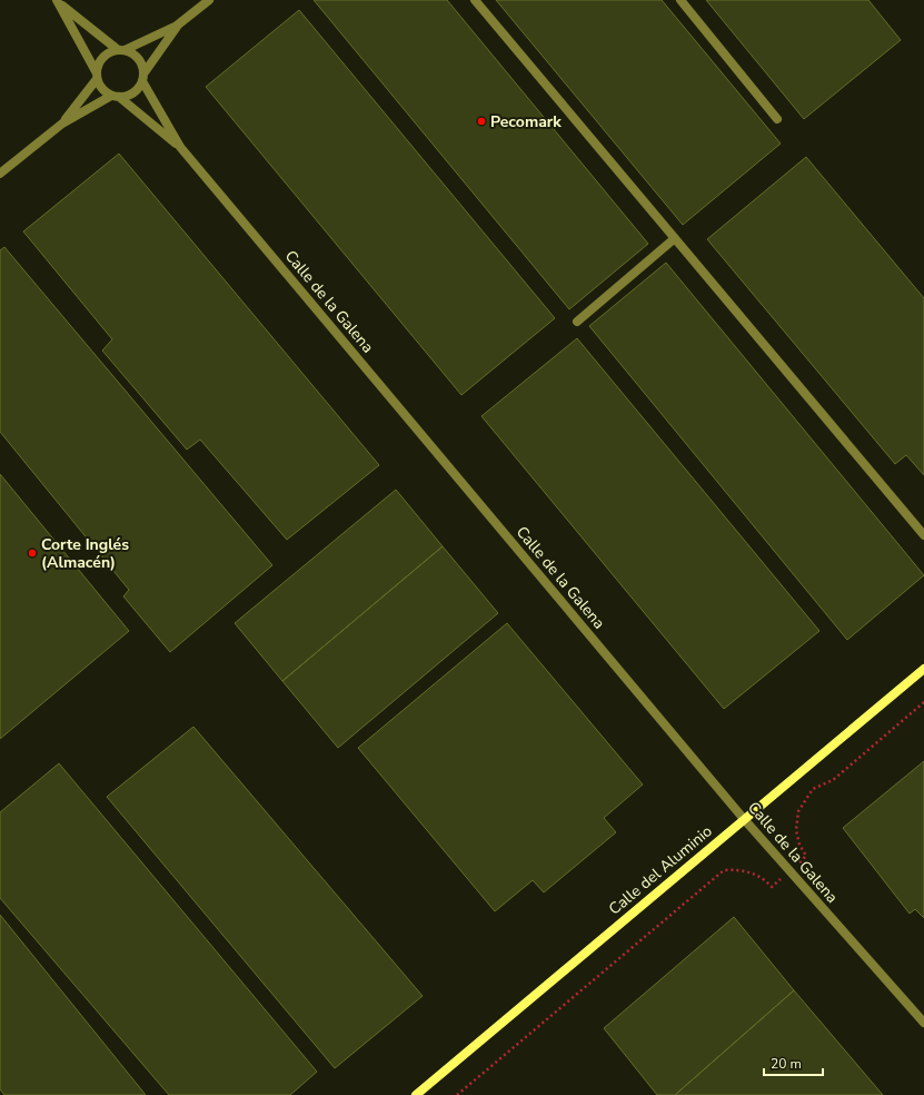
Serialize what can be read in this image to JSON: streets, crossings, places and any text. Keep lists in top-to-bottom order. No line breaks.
{"streets":{"street":["Calle de la Galena","Calle del Aluminio"]},"crossings":[["Calle de la Galena","Calle del Aluminio"]],"places":["Pecomark","Corte Inglés (Almacén)"],"scale_bar":"20 m"}
